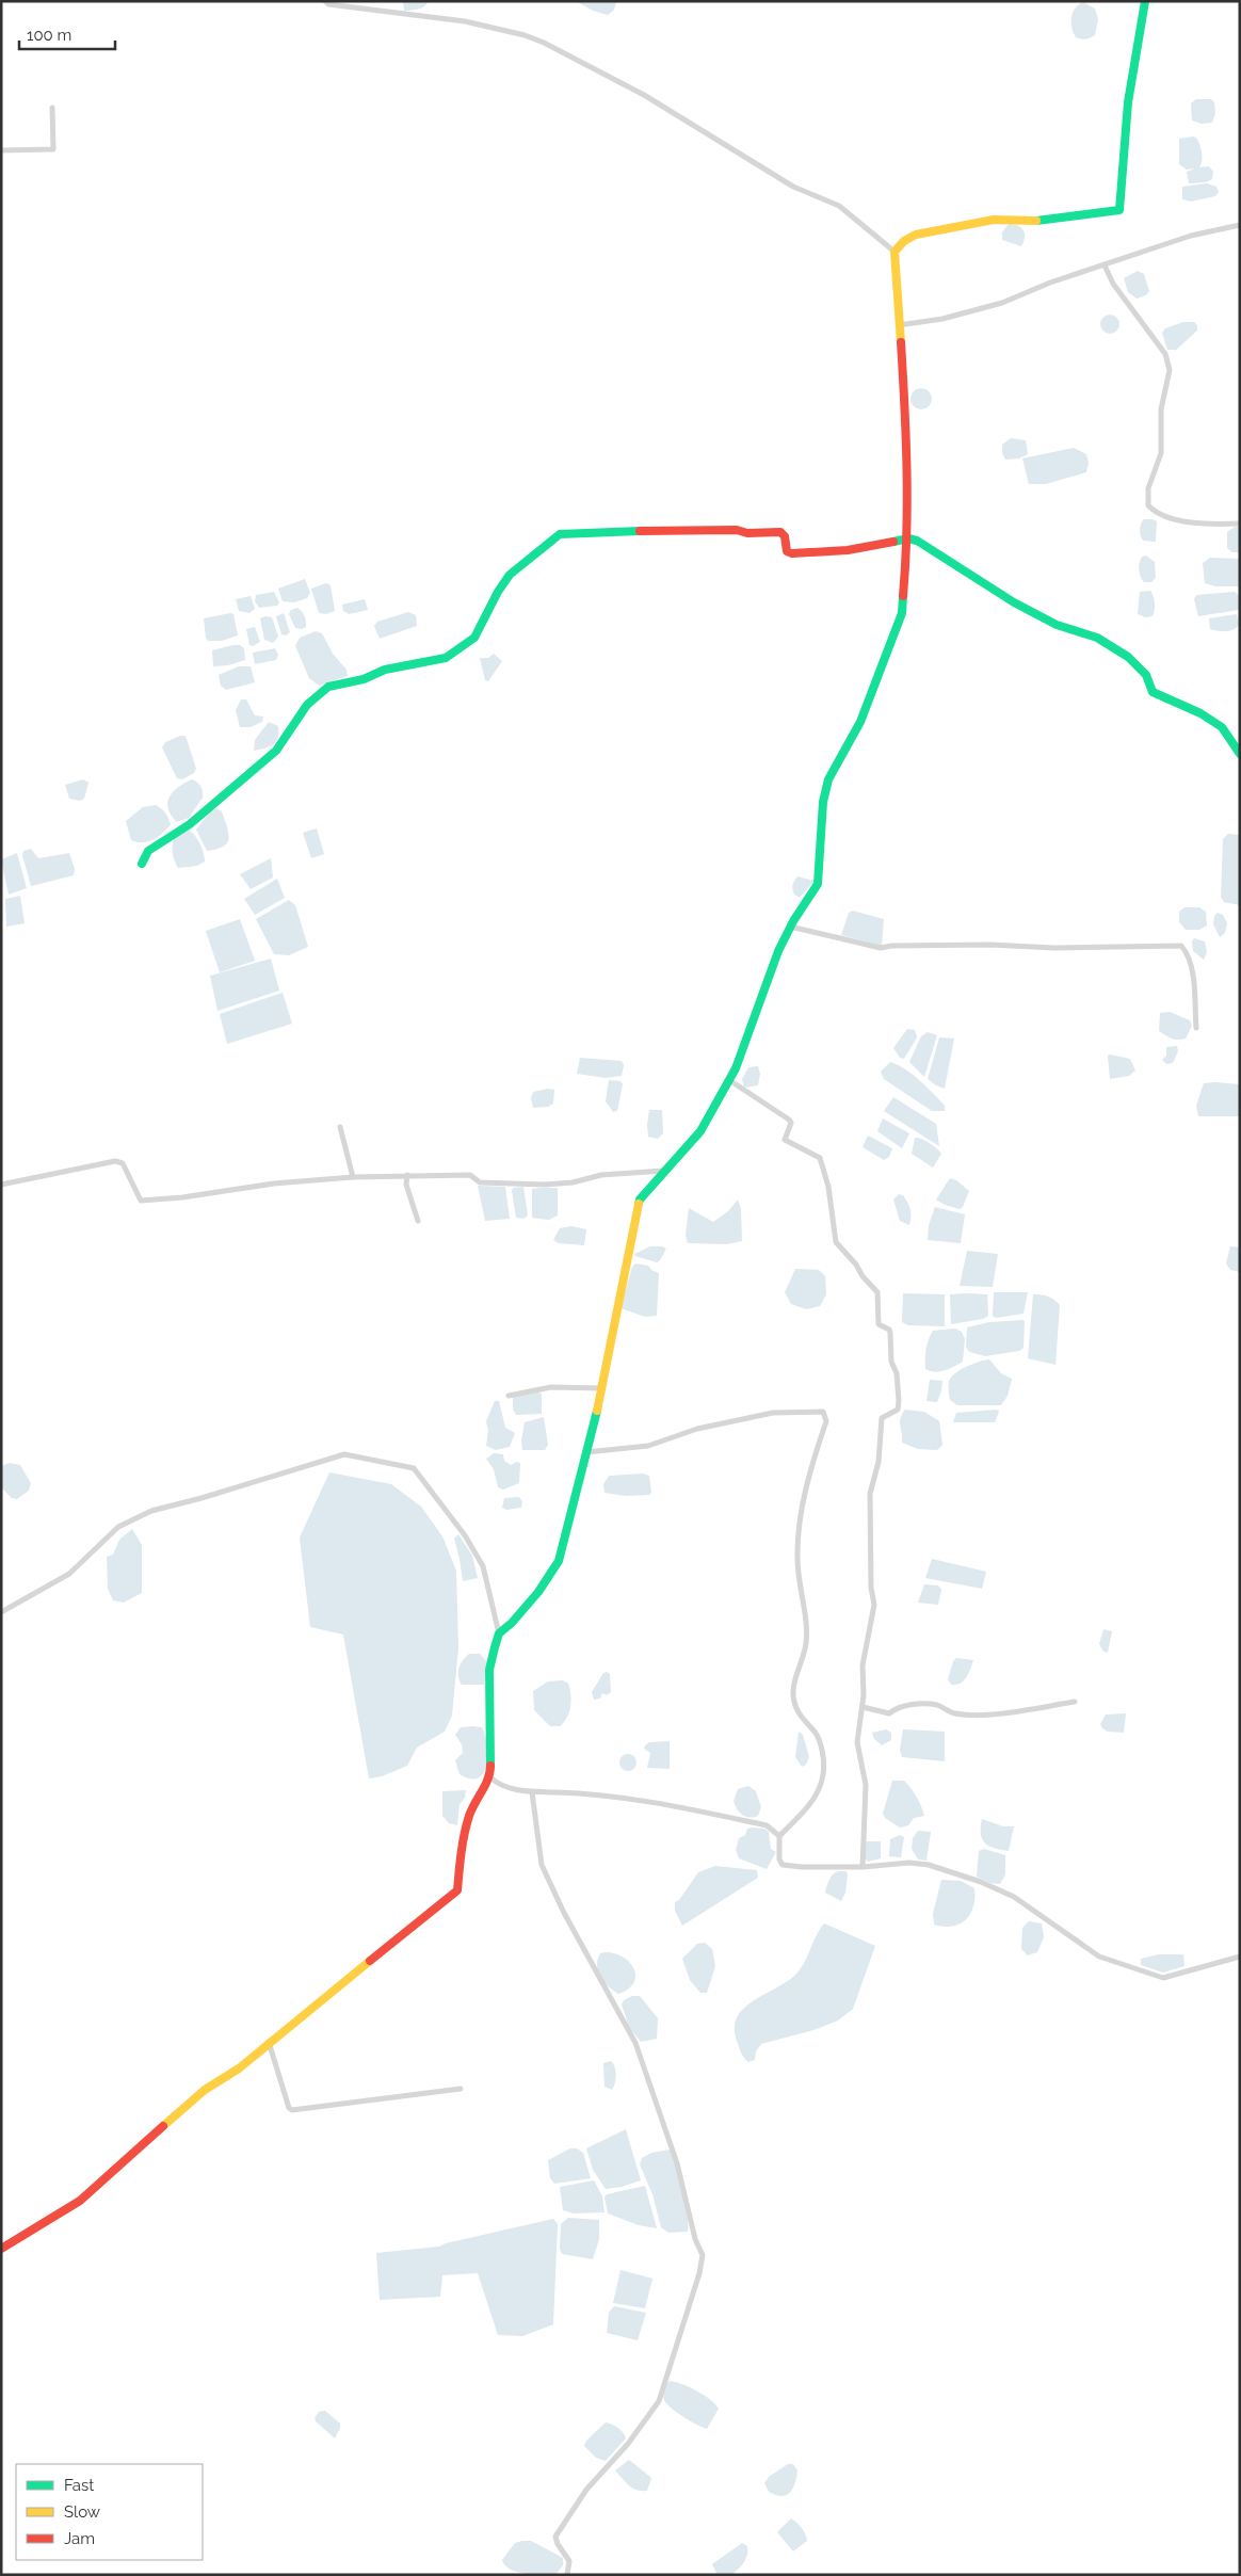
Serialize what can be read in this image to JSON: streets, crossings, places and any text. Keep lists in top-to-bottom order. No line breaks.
{"legend":["Fast","Slow","Jam"],"scale_bar":"100 m"}
